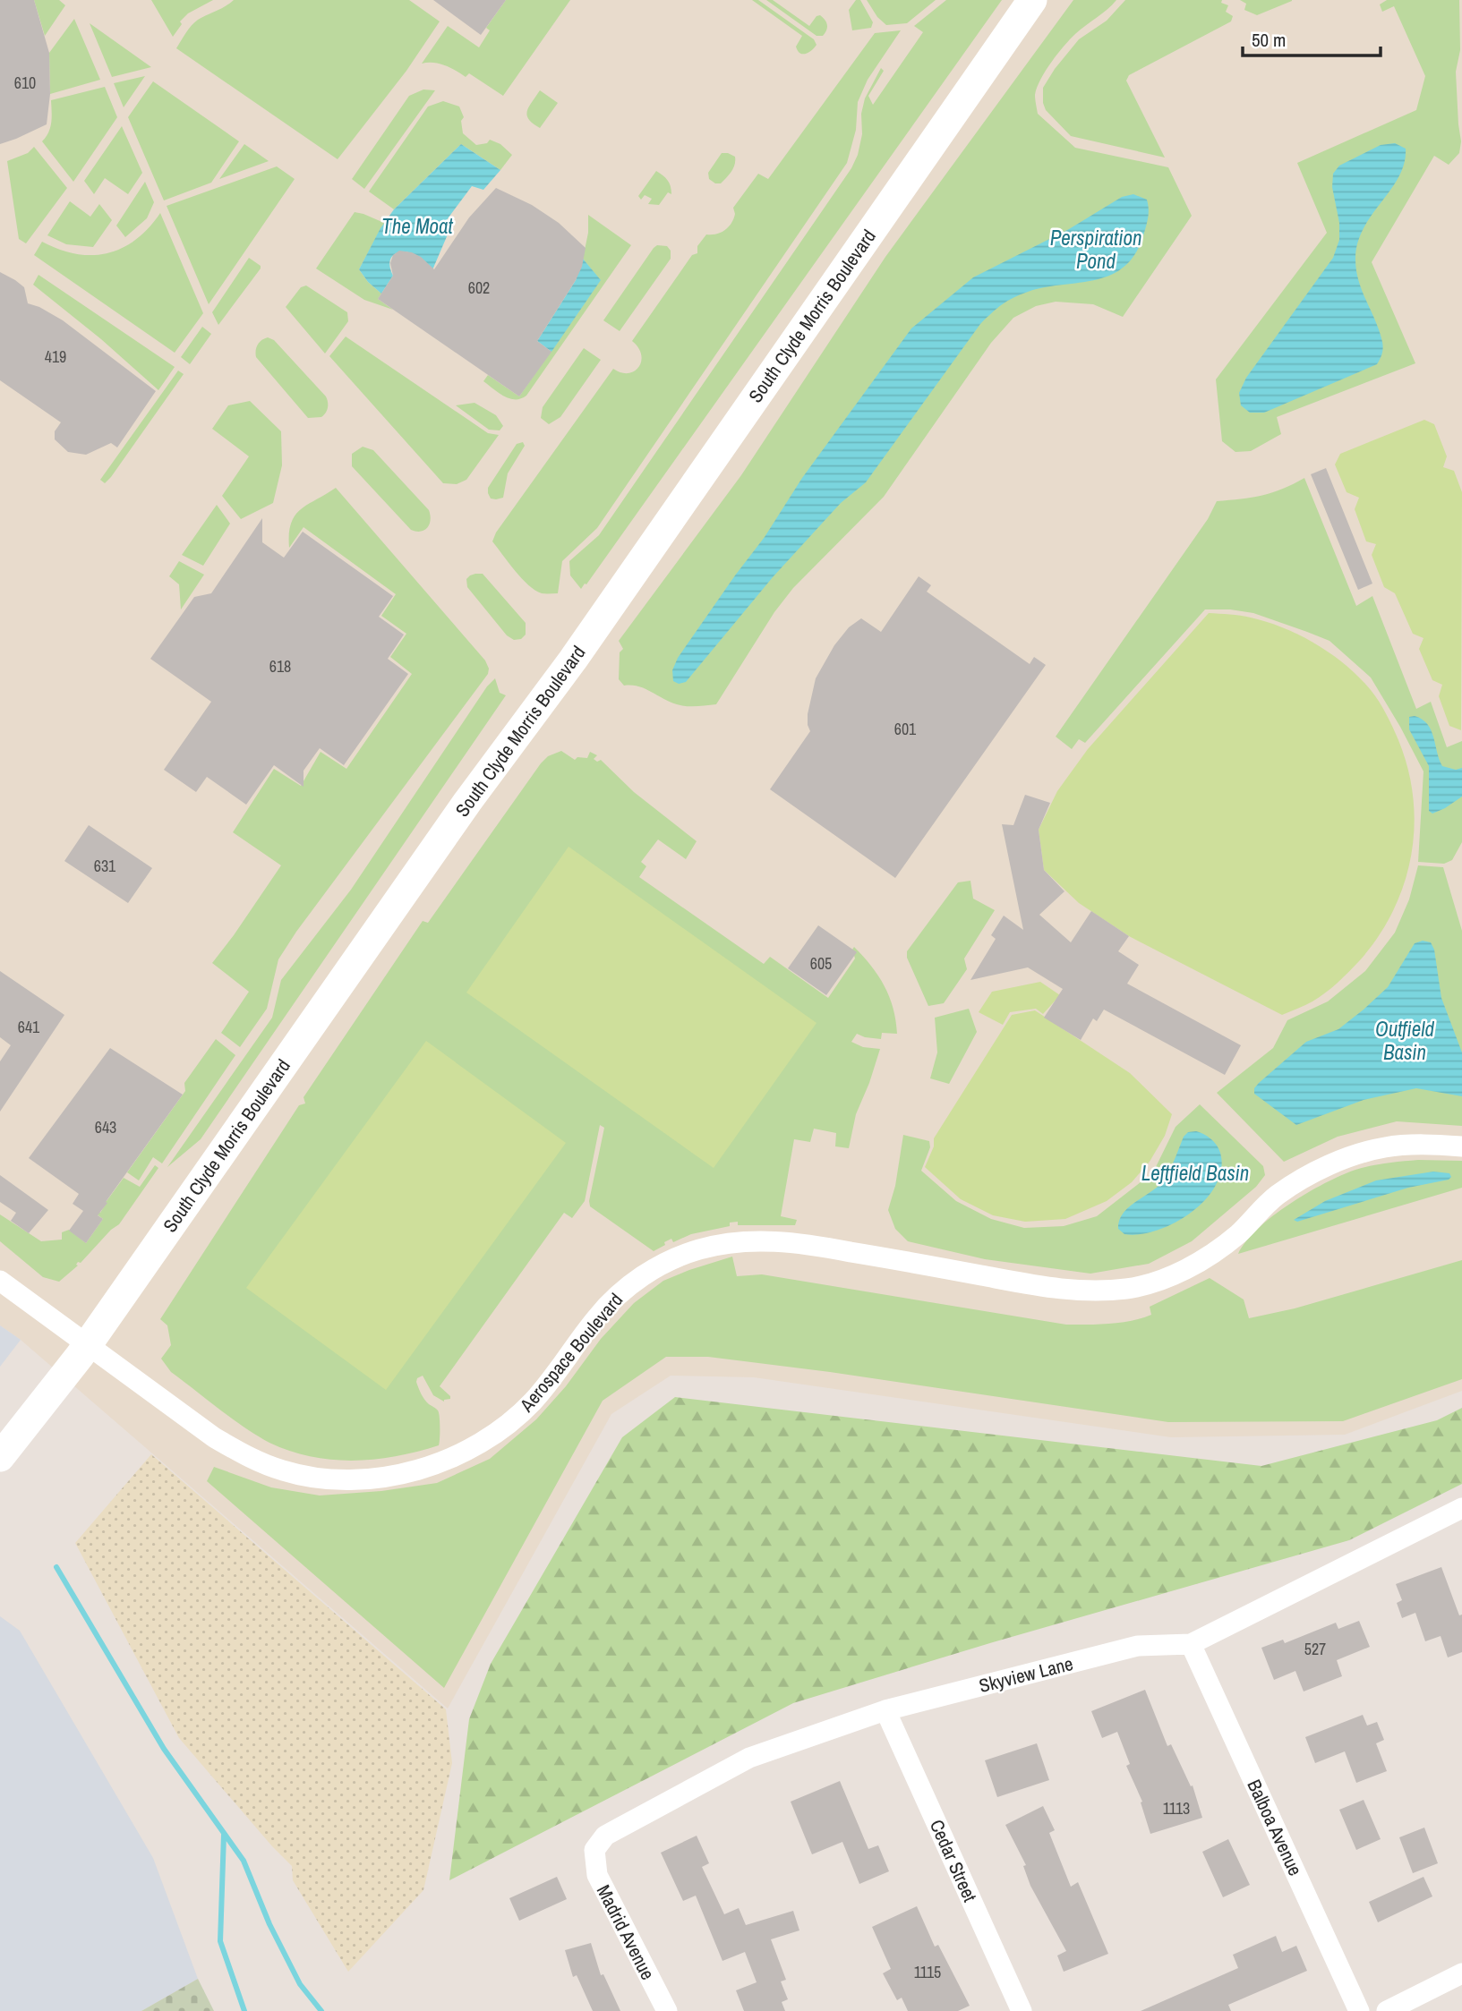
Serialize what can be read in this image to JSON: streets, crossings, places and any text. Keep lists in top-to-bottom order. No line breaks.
{"streets":{"main road":["South Clyde Morris Boulevard"],"street":["Aerospace Boulevard","Skyview Lane","Balboa Avenue","Cedar Street","Madrid Avenue"]},"crossings":[["South Clyde Morris Boulevard","Aerospace Boulevard"],["Skyview Lane","Balboa Avenue"],["Skyview Lane","Cedar Street"],["Skyview Lane","Madrid Avenue"]],"water":["The Moat","Perspiration Pond","Outfield Basin","Leftfield Basin"],"house_numbers":["610","602","419","618","601","631","605","641","643","527","1113","1115"],"scale_bar":"50 m"}
